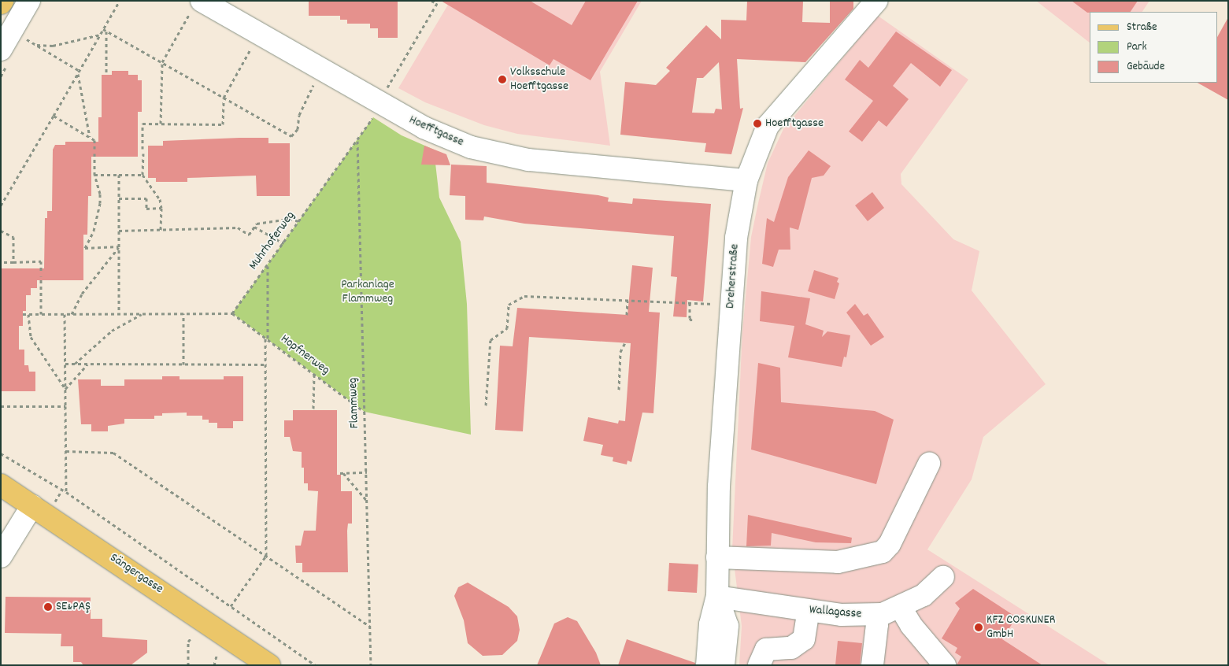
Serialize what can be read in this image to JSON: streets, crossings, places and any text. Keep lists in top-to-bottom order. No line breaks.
{"streets":{"main road":["Sängergasse"],"street":["Hoefftgasse","Dreherstraße","Wallagasse"],"path":["Muhrhoferweg","Hopfnerweg","Flammweg"]},"crossings":[["Hoefftgasse","Muhrhoferweg"],["Hoefftgasse","Dreherstraße"],["Muhrhoferweg","Hopfnerweg"],["Muhrhoferweg","Flammweg"],["Dreherstraße","Wallagasse"],["Hopfnerweg","Flammweg"]],"parks":["Parkanlage Flammweg"],"places":["Volksschule Hoefftgasse","Hoefftgasse","SE&PAŞ","KFZ COSKUNER GmbH"],"legend":["Straße","Park","Gebäude"]}
